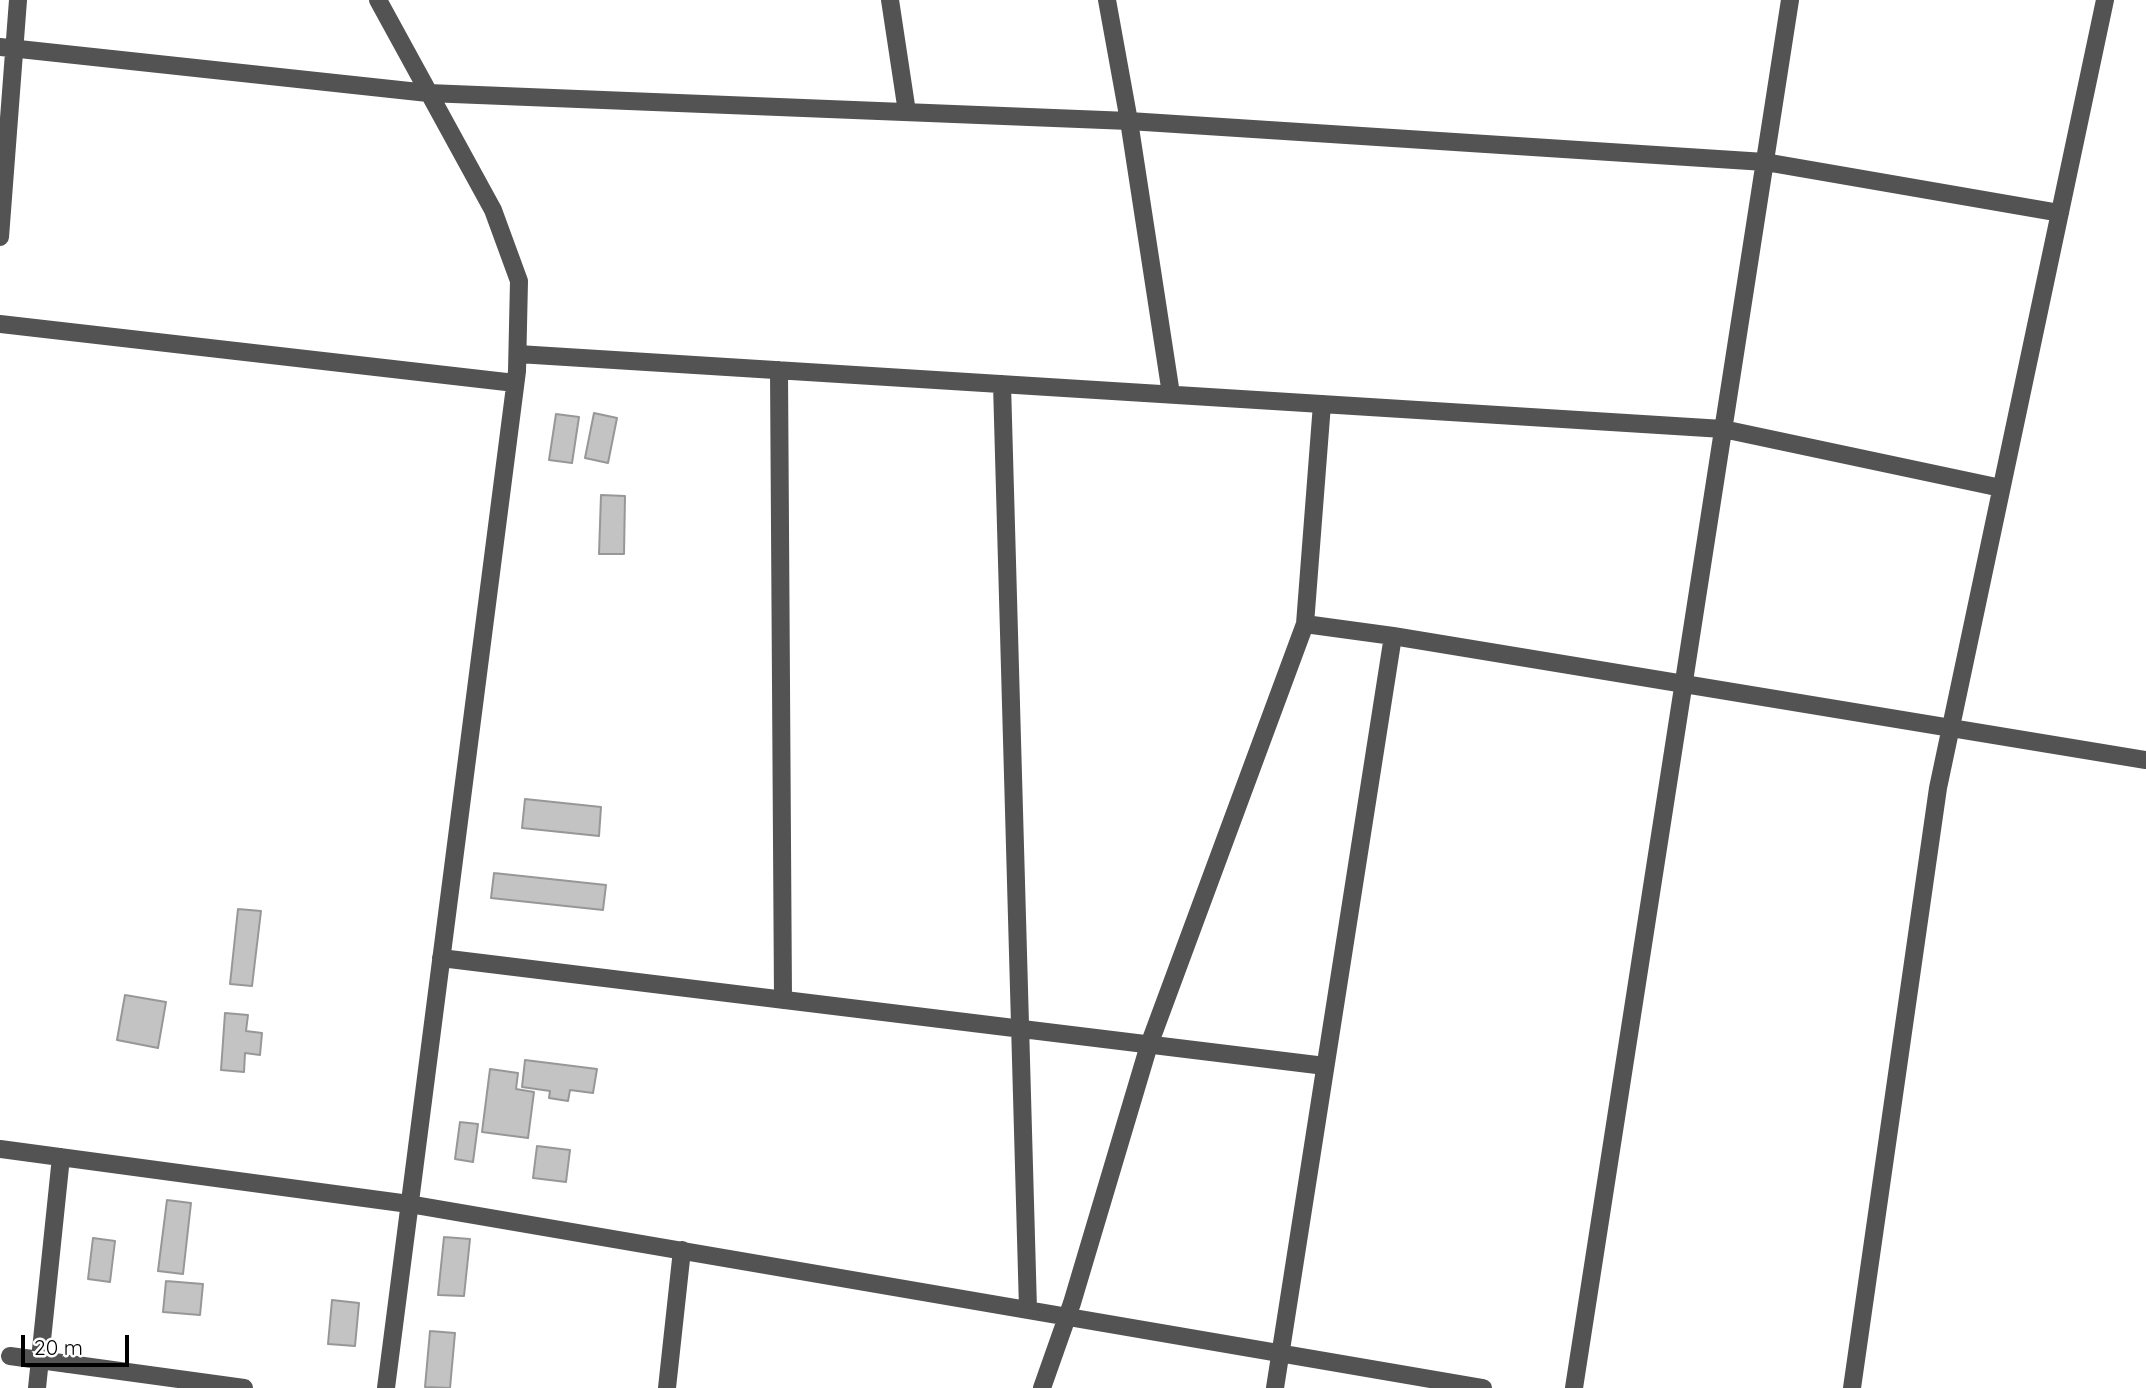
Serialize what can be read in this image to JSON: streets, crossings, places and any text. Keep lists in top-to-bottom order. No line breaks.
{"scale_bar":"20 m"}
